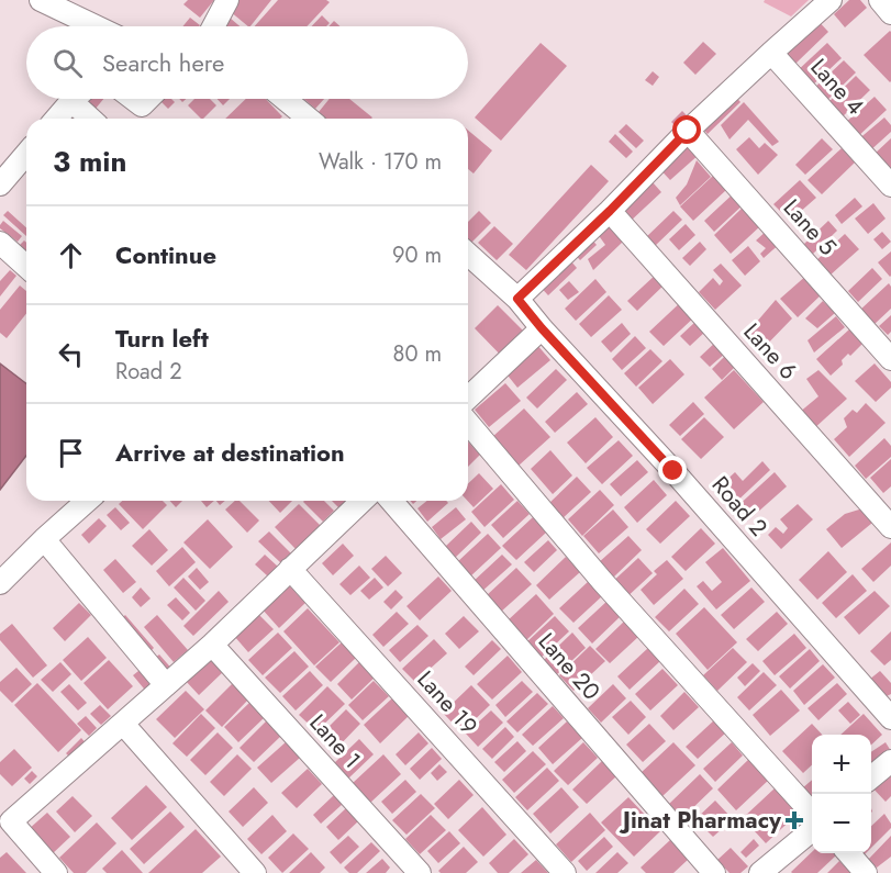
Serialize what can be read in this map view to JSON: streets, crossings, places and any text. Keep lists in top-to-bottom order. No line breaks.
{"streets":{"street":["Lane 4","Lane 5","Lane 6","Road 2","Lane 20","Lane 19","Lane 1"]},"places":{"health":["Jinat Pharmacy"]},"page":{"search":"Search here","heading":["3 min","Walk · 170 m"],"list":[["Continue","90 m"],["Turn left","Road 2","80 m"],"Arrive at destination"],"map_buttons":["+","−"]}}
